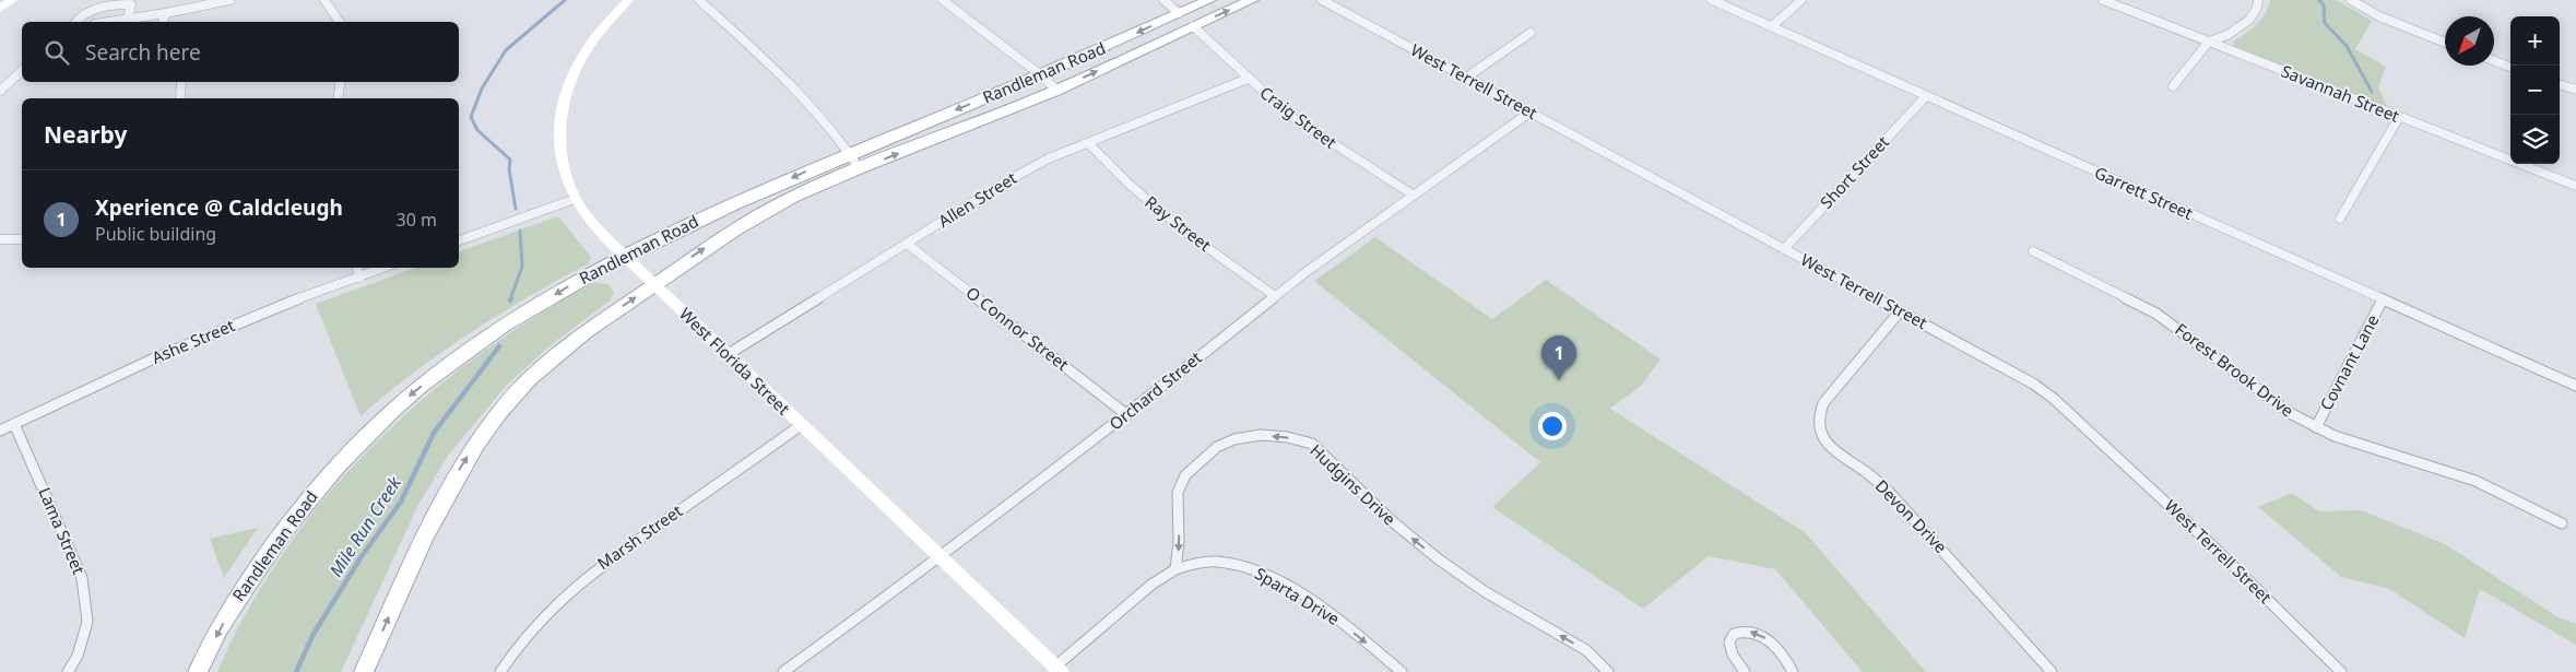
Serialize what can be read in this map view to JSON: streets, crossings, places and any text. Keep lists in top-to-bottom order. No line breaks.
{"streets":{"main road":["Randleman Road","West Florida Street"],"street":["West Terrell Street","Savannah Street","Craig Street","Short Street","Garrett Street","Allen Street","Ray Street","O Connor Street","Ashe Street","Covnant Lane","Forest Brook Drive","Orchard Street","Hudgins Drive","Devon Drive","Lama Street","Marsh Street","Sparta Drive"]},"crossings":[["Randleman Road","Craig Street"],["Randleman Road","West Florida Street"],["West Terrell Street","Short Street"],["West Terrell Street","Orchard Street"],["West Terrell Street","Devon Drive"],["Craig Street","Allen Street"],["Craig Street","Orchard Street"],["Short Street","Garrett Street"],["Garrett Street","Covnant Lane"],["Allen Street","Ray Street"],["Allen Street","O Connor Street"],["Allen Street","West Florida Street"],["Ray Street","Orchard Street"],["O Connor Street","Orchard Street"],["Ashe Street","Lama Street"],["West Florida Street","Orchard Street"],["West Florida Street","Marsh Street"],["Covnant Lane","Forest Brook Drive"],["Hudgins Drive","Sparta Drive"]],"one_way":["Sparta Drive"],"water":["Mile Run Creek"],"north":"bottom left","page":{"map_buttons":["+","−"],"search":"Search here","heading":"Nearby","list":[{"mark":"1","name":"Xperience @ Caldcleugh","note":"Public building","value":"30 m"}],"pins":"1"}}
